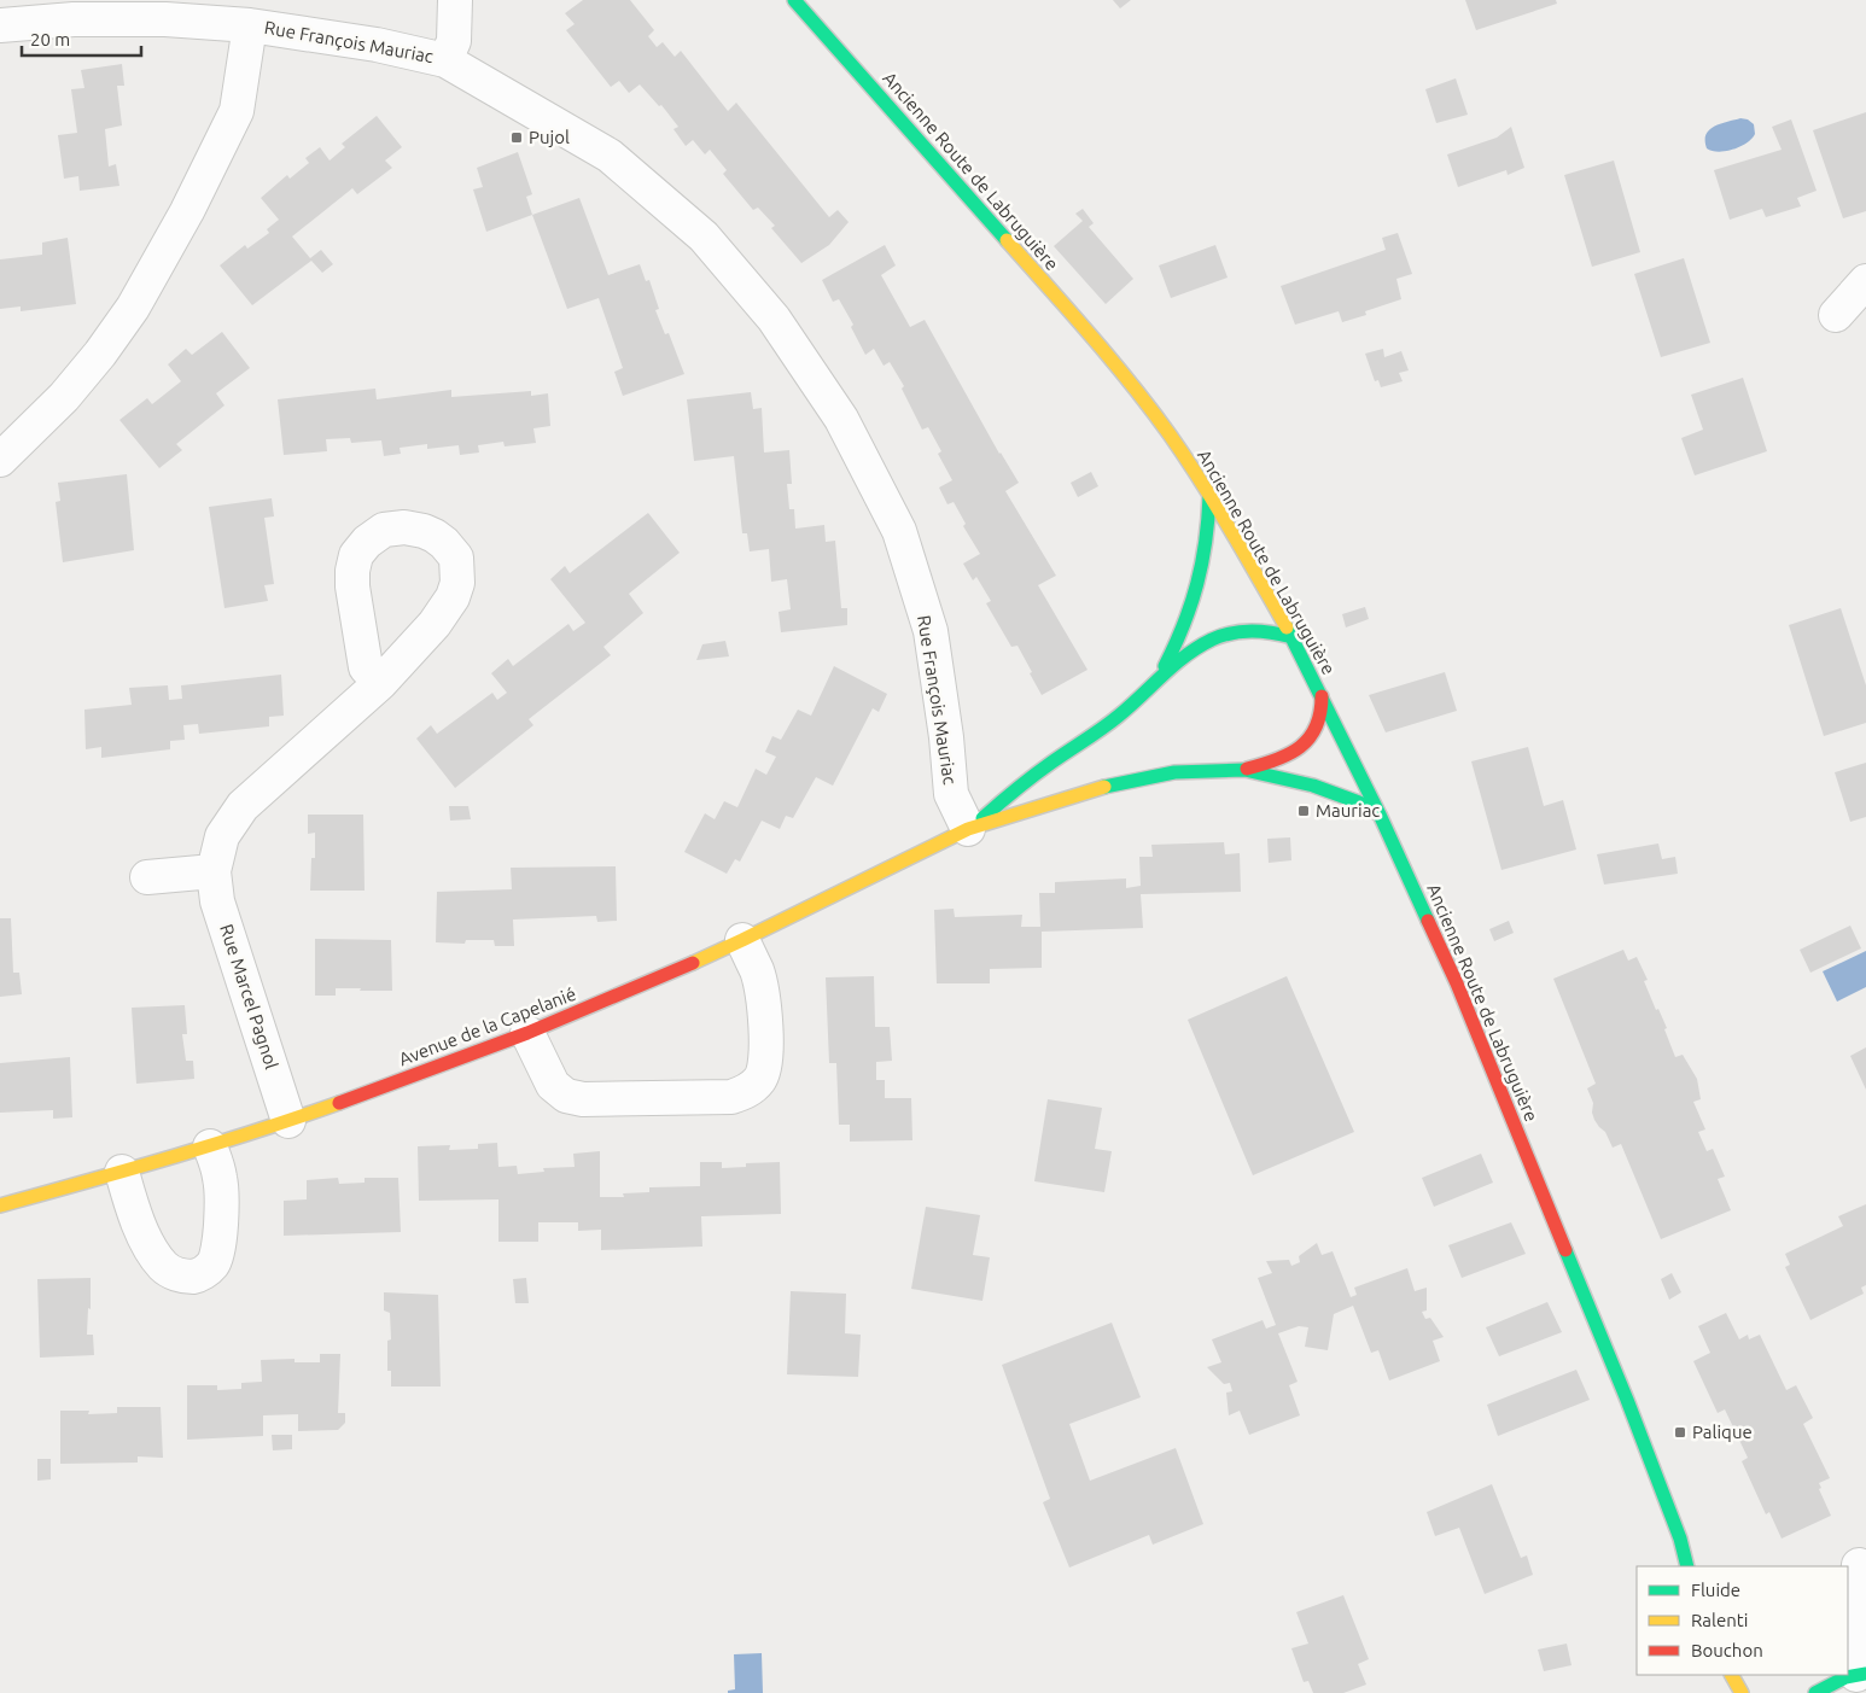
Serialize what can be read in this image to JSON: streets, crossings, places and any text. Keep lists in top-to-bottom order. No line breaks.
{"streets":{"street":["Rue François Mauriac","Ancienne Route de Labruguière","Rue Marcel Pagnol","Avenue de la Capelanié"]},"crossings":[["Rue François Mauriac","Avenue de la Capelanié"],["Rue Marcel Pagnol","Avenue de la Capelanié"]],"places":{"transit":["Pujol","Mauriac","Palique"]},"legend":["Fluide","Ralenti","Bouchon"],"scale_bar":"20 m"}
